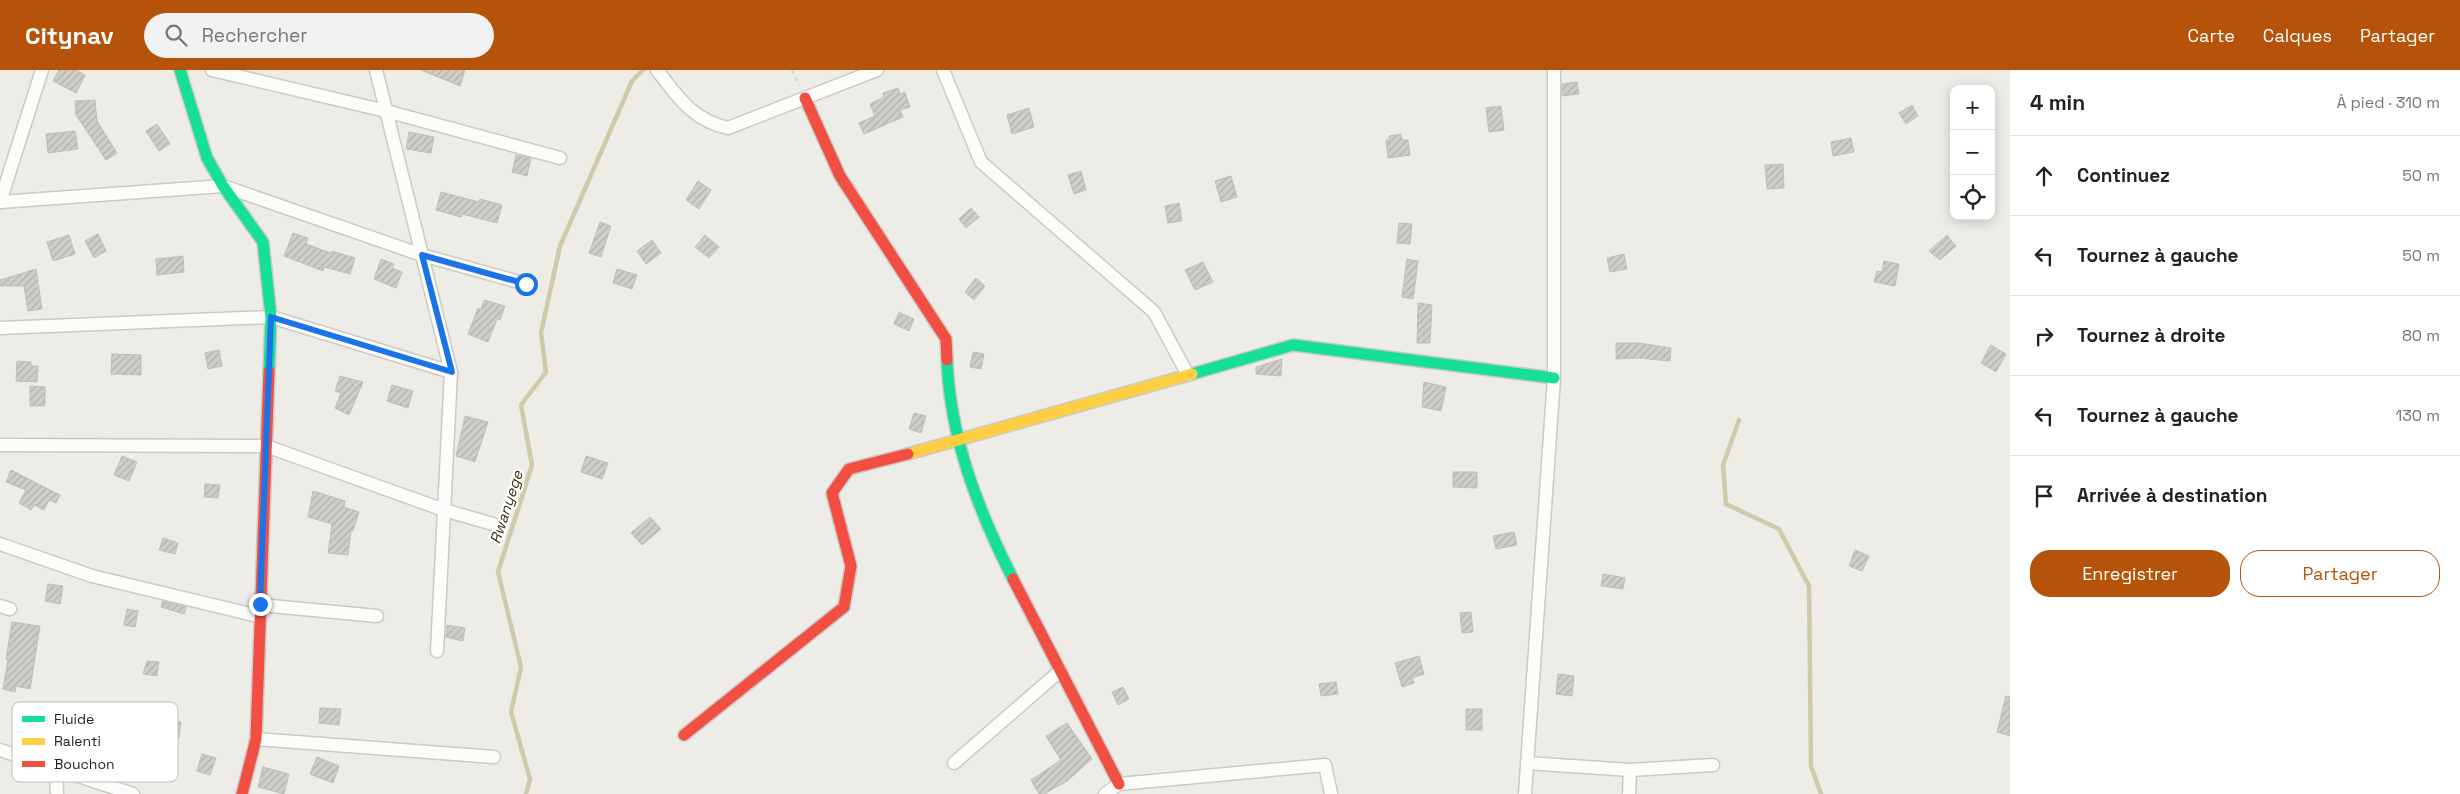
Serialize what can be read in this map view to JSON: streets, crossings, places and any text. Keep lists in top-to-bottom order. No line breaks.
{"water":["Rwanyege"],"legend":["Fluide","Ralenti","Bouchon"],"page":{"header":"Citynav","search":"Rechercher","nav":["Carte","Calques","Partager"],"heading":["4 min","À pied · 310 m"],"map_buttons":["+","−"],"list":[["Continuez","50 m"],["Tournez à gauche","50 m"],["Tournez à droite","80 m"],["Tournez à gauche","130 m"],"Arrivée à destination"],"buttons":["Enregistrer","Partager"]}}
